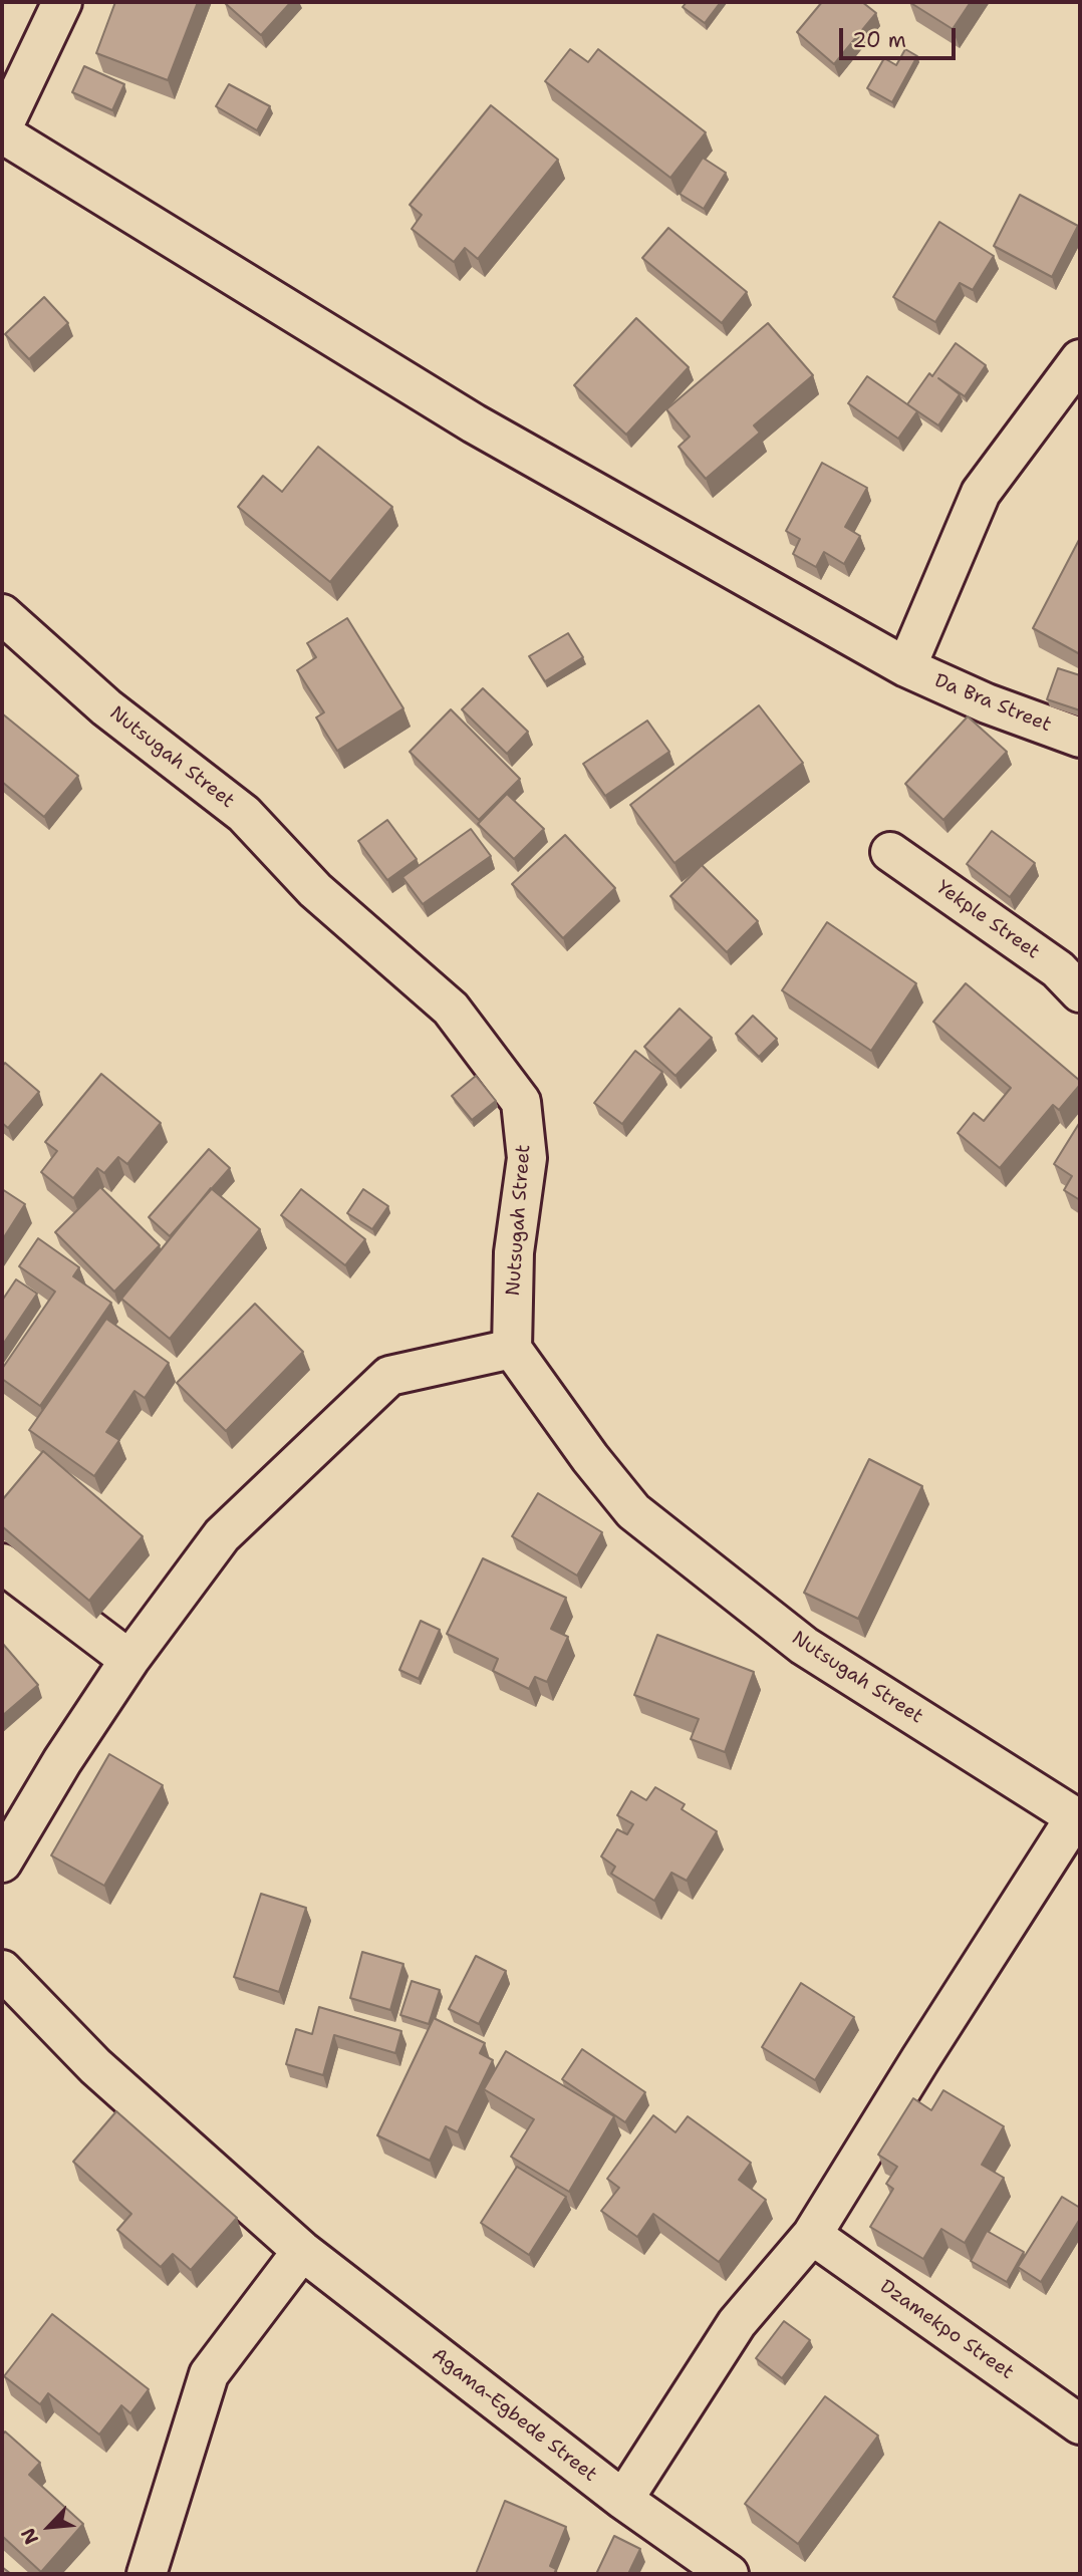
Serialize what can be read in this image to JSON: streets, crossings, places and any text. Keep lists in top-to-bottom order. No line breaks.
{"streets":{"street":["Da Bra Street","Nutsugah Street","Yekple Street","Dzamekpo Street","Agama-Egbede Street"]},"scale_bar":"20 m","north":"bottom left"}
